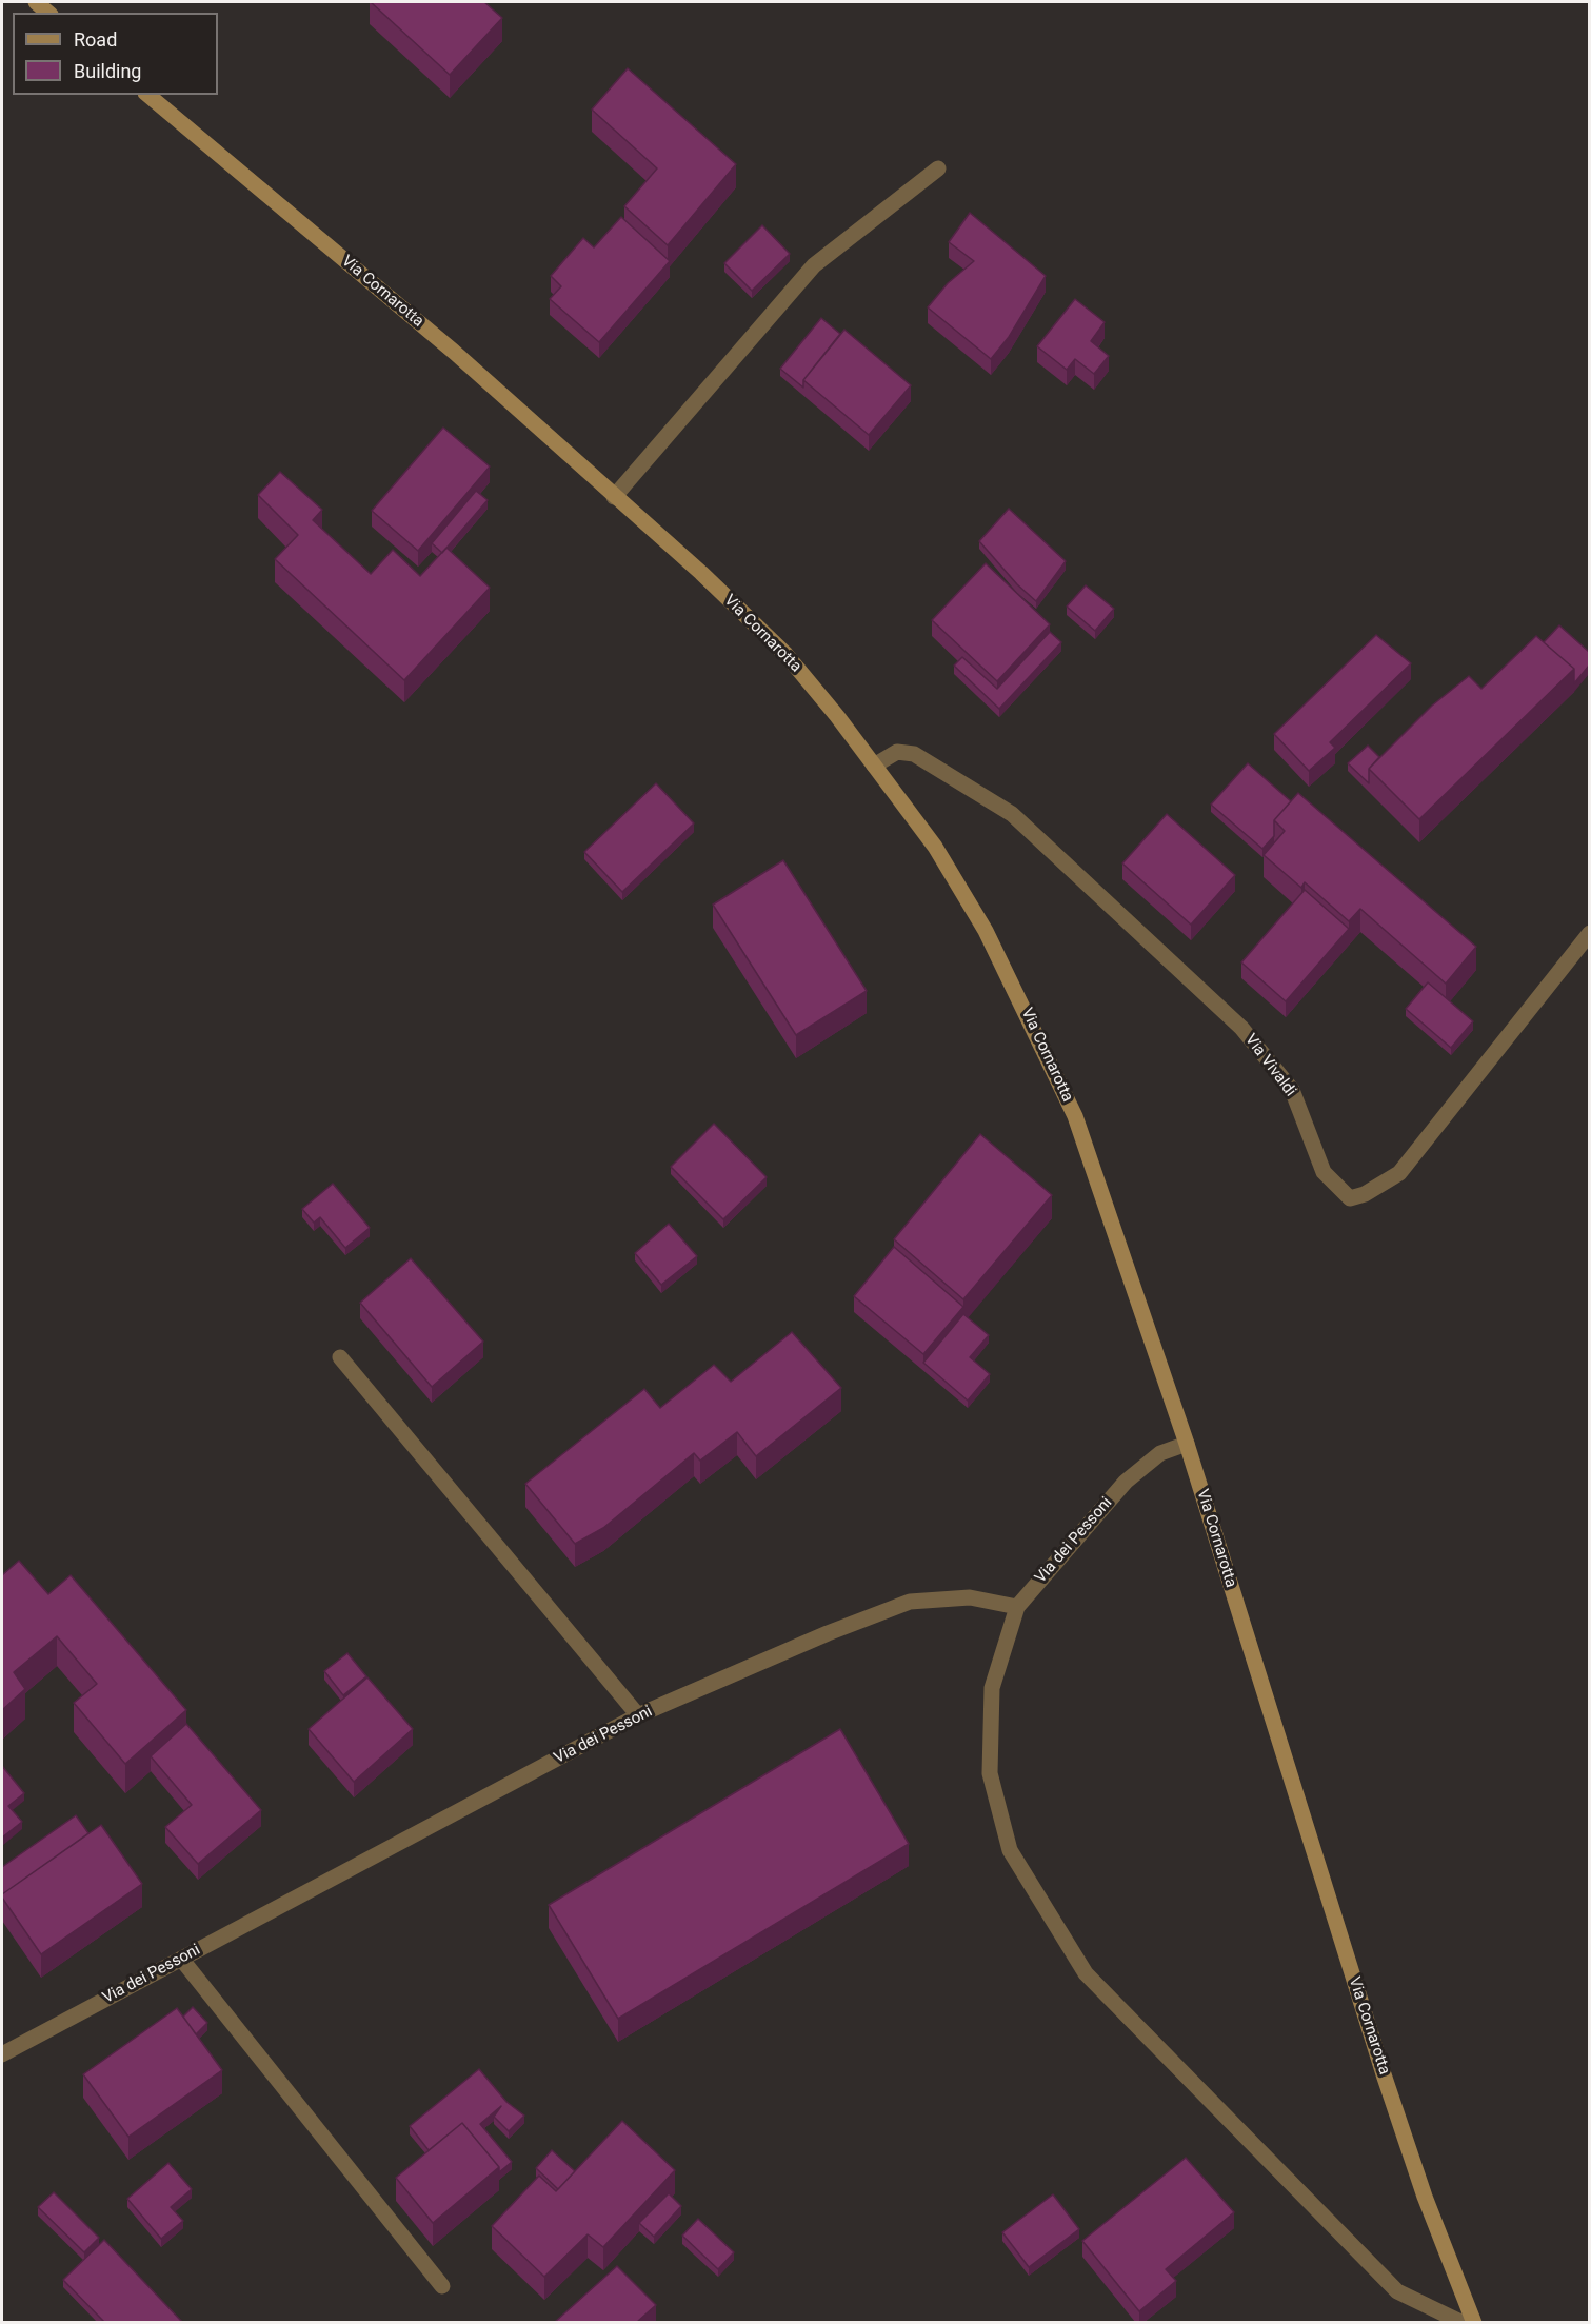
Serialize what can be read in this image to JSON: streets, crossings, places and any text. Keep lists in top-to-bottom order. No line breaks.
{"streets":{"main road":["Via Cornarotta"],"street":["Via Vivaldi","Via dei Pessoni"]},"crossings":[["Via Cornarotta","Via Vivaldi"],["Via Cornarotta","Via dei Pessoni"]],"legend":["Road","Building"]}
